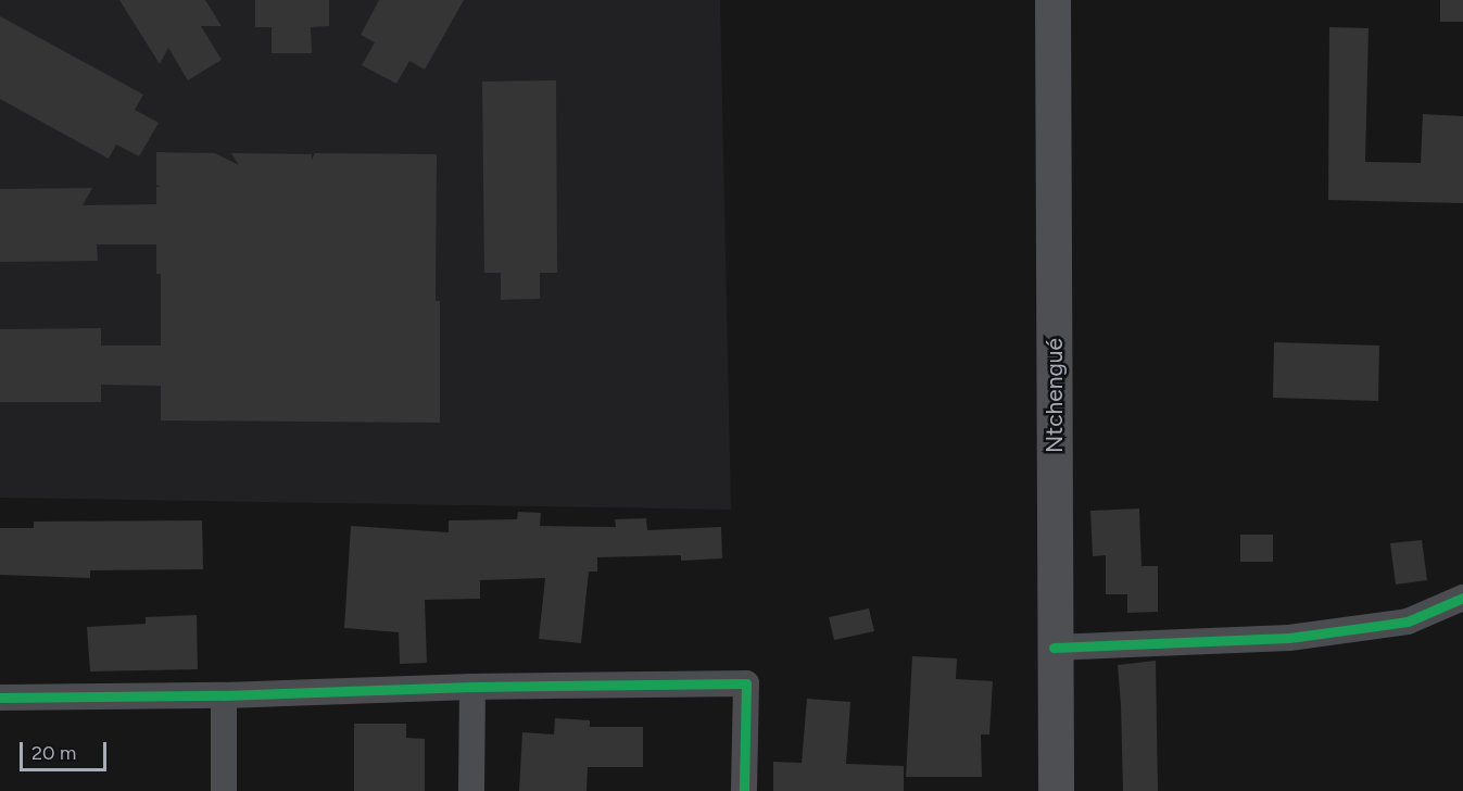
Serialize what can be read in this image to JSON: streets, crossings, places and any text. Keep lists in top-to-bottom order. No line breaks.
{"streets":{"main road":["Ntchengué"]},"scale_bar":"20 m"}
